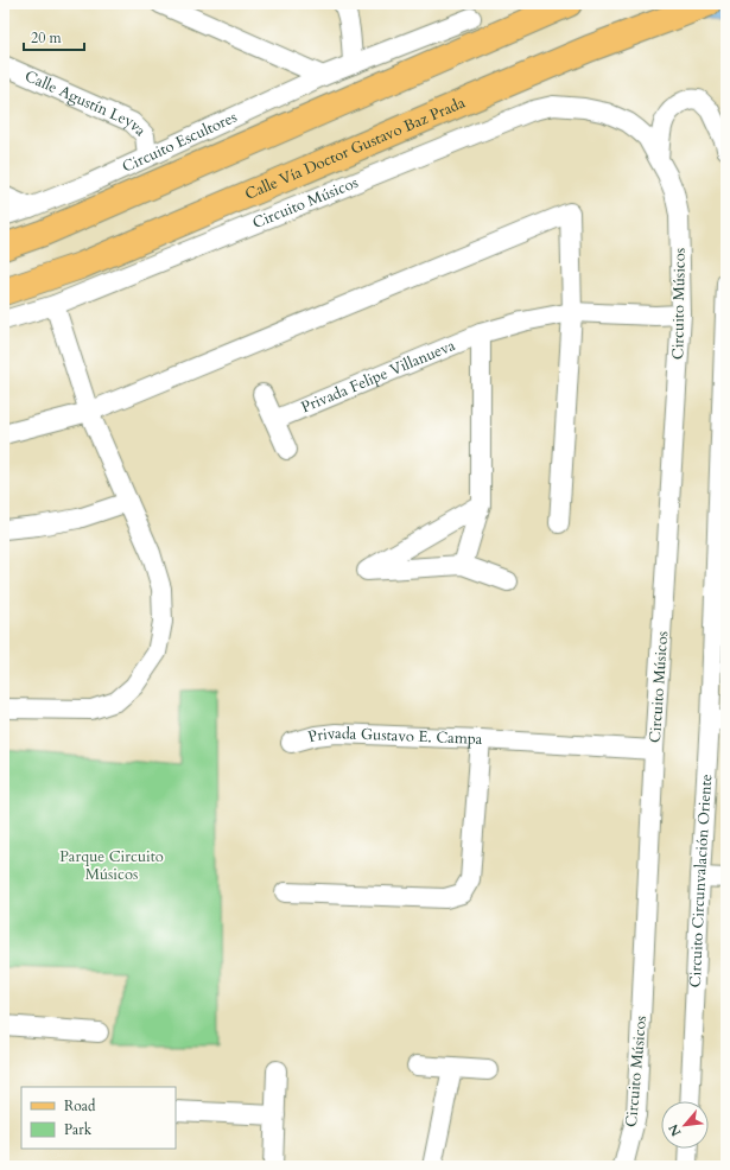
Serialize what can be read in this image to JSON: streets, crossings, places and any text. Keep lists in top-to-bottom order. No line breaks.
{"streets":{"main road":["Calle Vía Doctor Gustavo Baz Prada"],"street":["Calle Agustín Leyva","Circuito Escultores","Circuito Músicos","Privada Felipe Villanueva","Privada Gustavo E. Campa","Circuito Circunvalación Oriente"]},"crossings":[["Calle Agustín Leyva","Circuito Escultores"],["Circuito Músicos","Privada Felipe Villanueva"]],"parks":["Parque Circuito Músicos"],"legend":["Road","Park"],"scale_bar":"20 m","north":"bottom left"}
